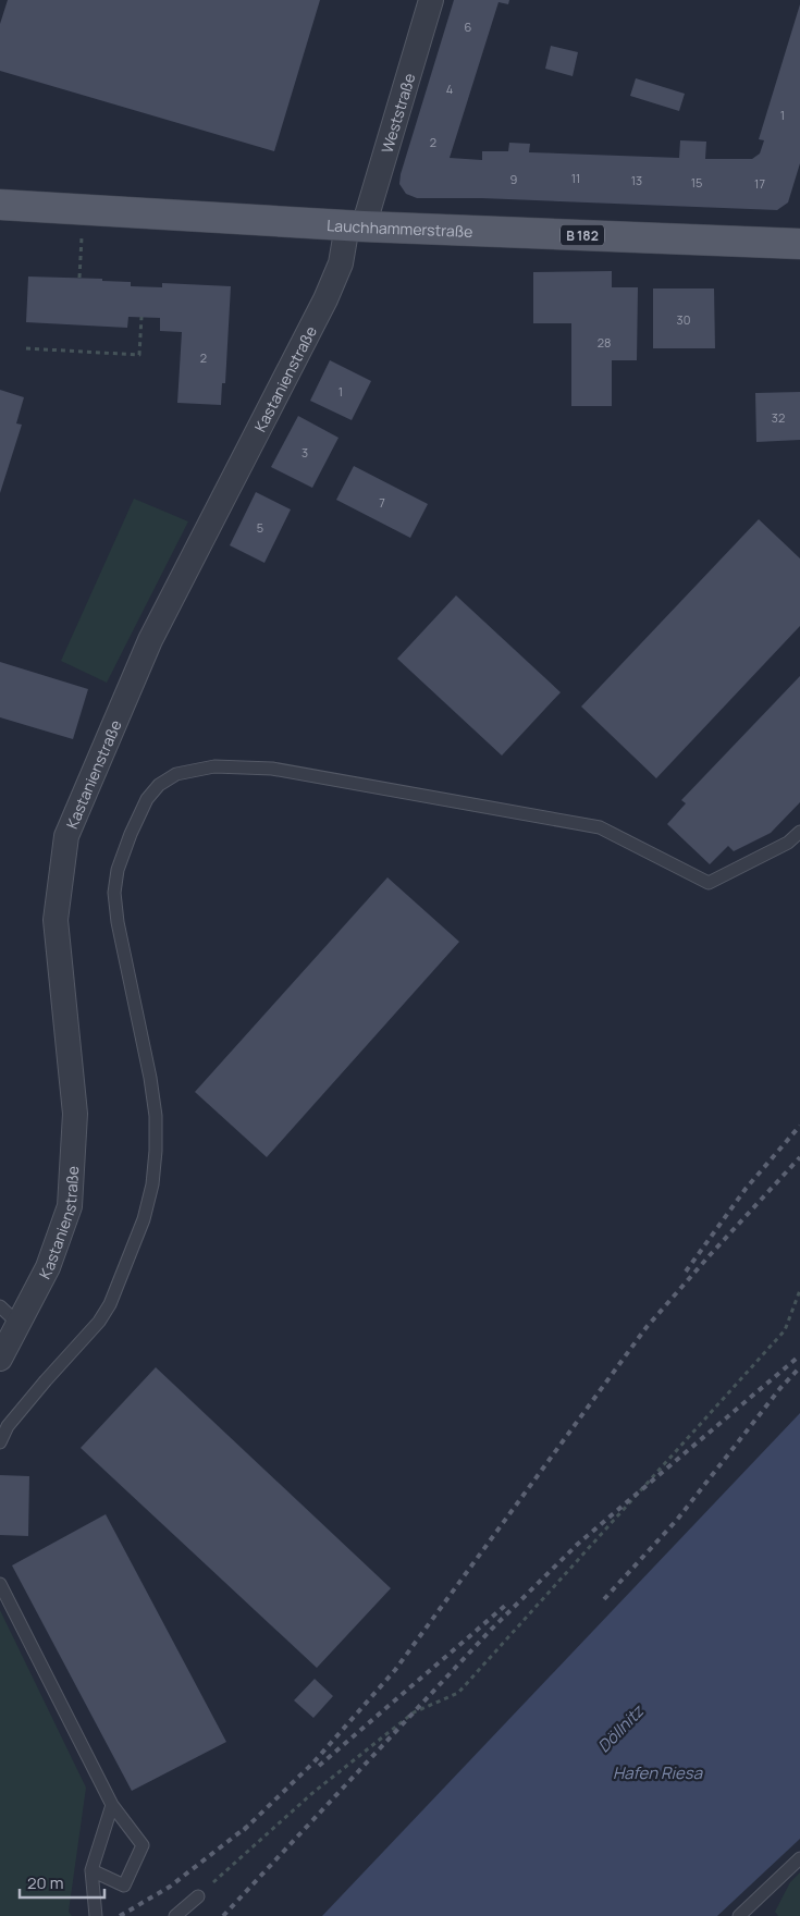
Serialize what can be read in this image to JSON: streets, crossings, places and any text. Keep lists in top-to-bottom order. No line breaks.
{"streets":{"main road":["Lauchhammerstraße","B 182"],"street":["Weststraße","Kastanienstraße"]},"crossings":[["Weststraße","Lauchhammerstraße"],["Weststraße","Kastanienstraße"],["Lauchhammerstraße","Kastanienstraße"]],"water":["Döllnitz","Hafen Riesa"],"house_numbers":["6","4","1","2","11","9","13","15","17","30","28","2","1","32","3","7","5"],"scale_bar":"20 m"}
